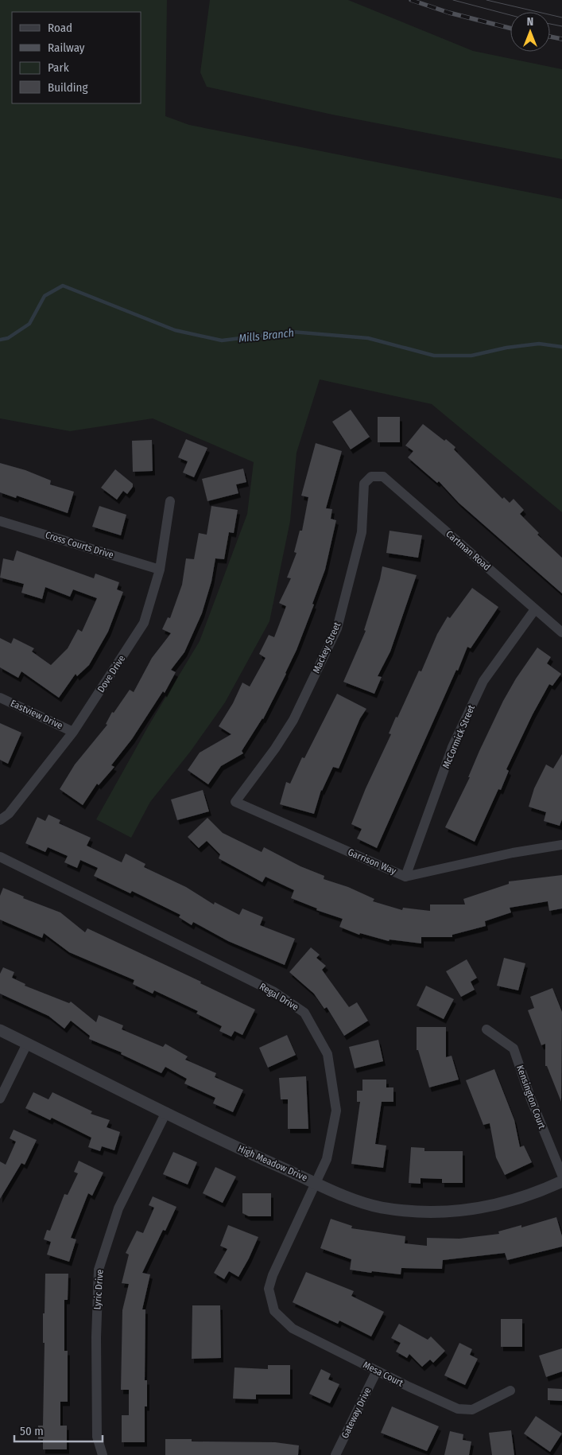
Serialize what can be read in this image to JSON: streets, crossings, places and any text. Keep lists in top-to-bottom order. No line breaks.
{"streets":{"street":["Cross Courts Drive","Cartman Road","Mackey Street","Dove Drive","Eastview Drive","McCormick Street","Garrison Way","Regal Drive","Kensington Court","High Meadow Drive","Lyric Drive","Mesa Court","Gateway Drive"]},"crossings":[["Cross Courts Drive","Dove Drive"],["Cartman Road","Mackey Street"],["Cartman Road","McCormick Street"],["Mackey Street","Garrison Way"],["Dove Drive","Eastview Drive"],["McCormick Street","Garrison Way"],["Regal Drive","High Meadow Drive"],["Regal Drive","Mesa Court"],["High Meadow Drive","Lyric Drive"],["Mesa Court","Gateway Drive"]],"water":["Mills Branch"],"legend":["Road","Railway","Park","Building"],"scale_bar":"50 m","north":"top"}
